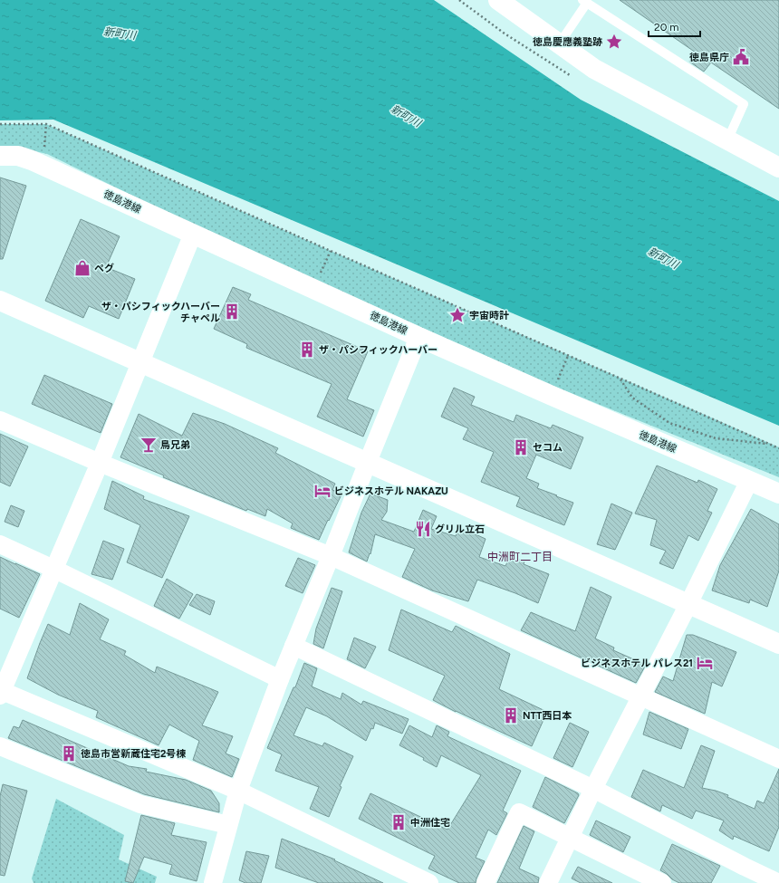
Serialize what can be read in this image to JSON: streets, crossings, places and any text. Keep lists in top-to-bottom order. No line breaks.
{"streets":{"street":["徳島港線"]},"districts":["中洲町二丁目"],"water":["新町川"],"places":{"place":["徳島慶應義塾跡","宇宙時計"],"public building":["徳島県庁"],"shop":["ペグ"],"building":["ザ・パシフィックハーバー チャペル","ザ・パシフィックハーバー","セコム","NTT西日本","徳島市営新蔵住宅2号棟","中洲住宅"],"bar":["鳥兄弟"],"hotel":["ビジネスホテル NAKAZU","ビジネスホテル パレス21"],"restaurant":["グリル立石"]},"scale_bar":"20 m"}
